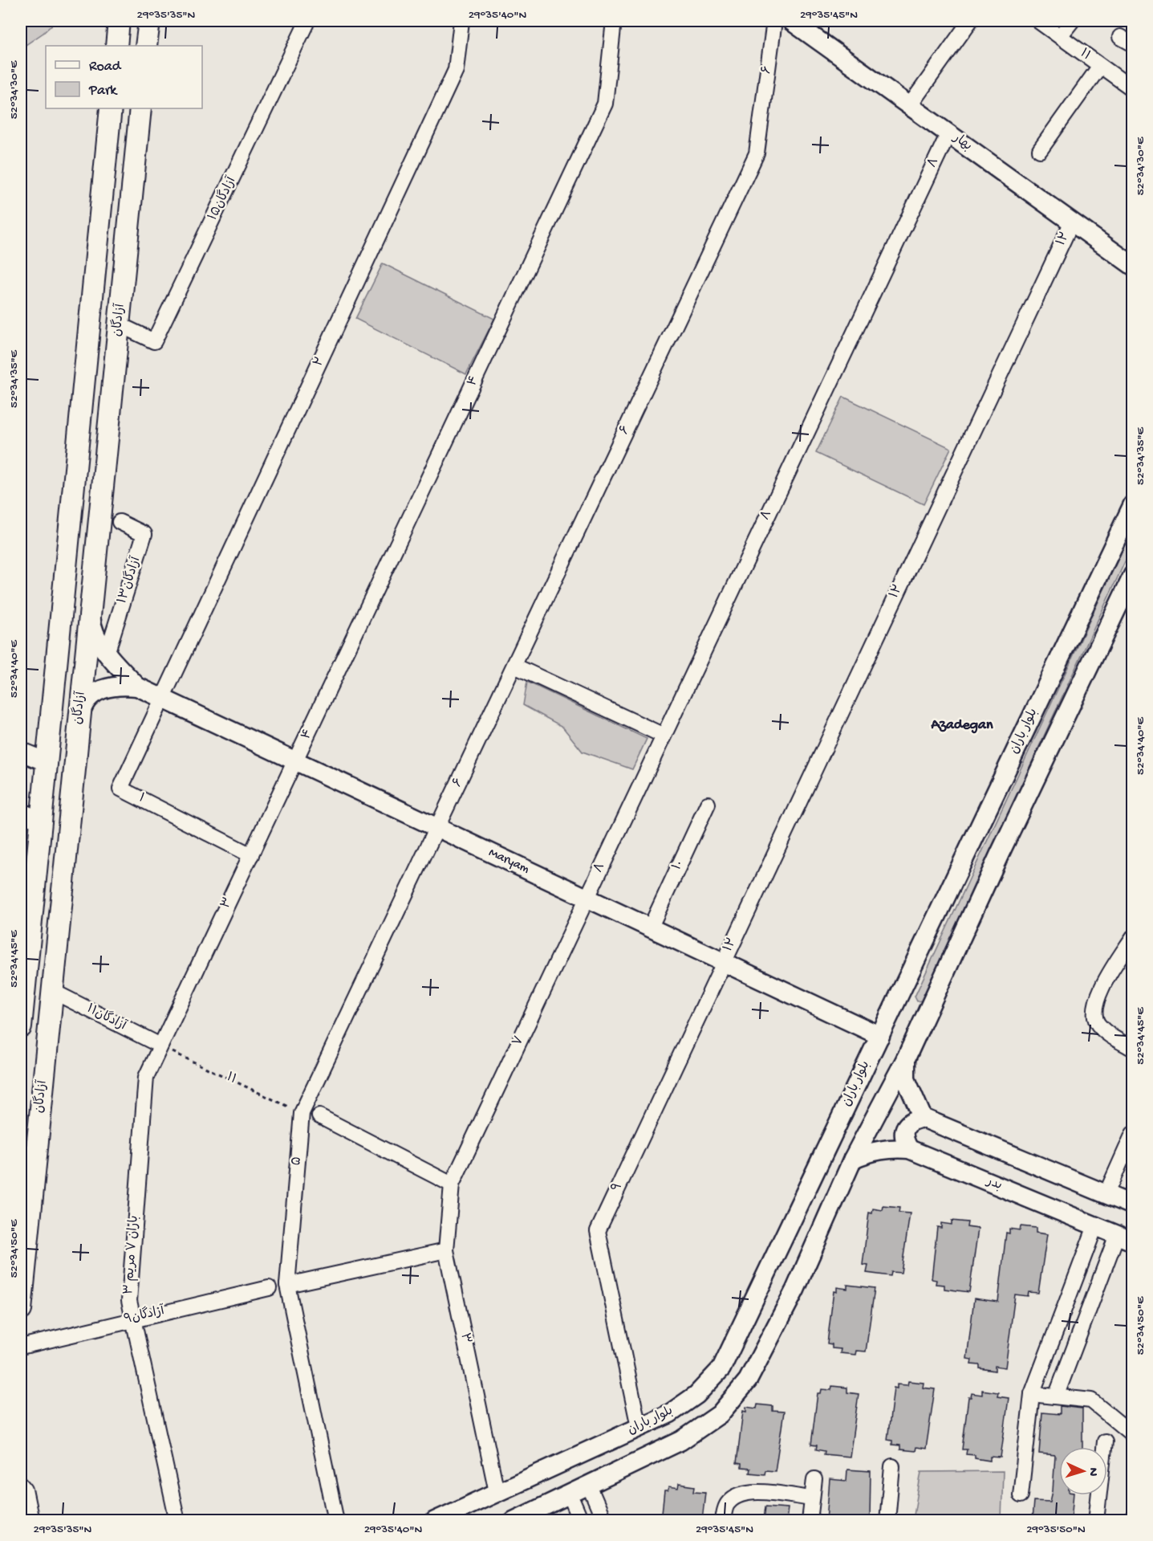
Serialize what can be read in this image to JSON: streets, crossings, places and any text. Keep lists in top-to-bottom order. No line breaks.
{"streets":{"main road":["آزادگان"],"street":["۱۱","۶","بهار","۸","آزادگان۱۵","۱۲","۲","۴","آزادگان۱۳","بلوار باران","۱","Maryam","۱۰","۳","آزادگان۱۱","۷","۵","بدر","۹","باران ۷ مریم ۳","آزادگان۹"]},"crossings":[["۱۱","۳"],["۱۱","آزادگان۱۱"],["۱۱","۵"],["۱۱","باران ۷ مریم ۳"],["۶","Maryam"],["۶","۵"],["بهار","۸"],["بهار","۱۲"],["۸","Maryam"],["۸","۷"],["آزادگان۱۵","آزادگان"],["۱۲","Maryam"],["۱۲","۹"],["آزادگان","آزادگان۱۱"],["۲","۱"],["۲","Maryam"],["۴","Maryam"],["۴","۳"],["بلوار باران","Maryam"],["بلوار باران","۳"],["بلوار باران","۹"],["۱","Maryam"],["۱","۳"],["Maryam","۱۰"],["Maryam","۳"],["Maryam","۷"],["Maryam","۵"],["Maryam","۹"],["۳","آزادگان۱۱"],["۳","۷"],["۳","باران ۷ مریم ۳"],["آزادگان۱۱","باران ۷ مریم ۳"],["باران ۷ مریم ۳","آزادگان۹"]],"districts":["Azadegan"],"legend":["Road","Park"],"north":"right","coordinates":["29°35'35\"N","29°35'40\"N","29°35'45\"N","52°34'30\"E","52°34'35\"E","52°34'40\"E","52°34'45\"E","52°34'50\"E","29°35'50\"N"]}
